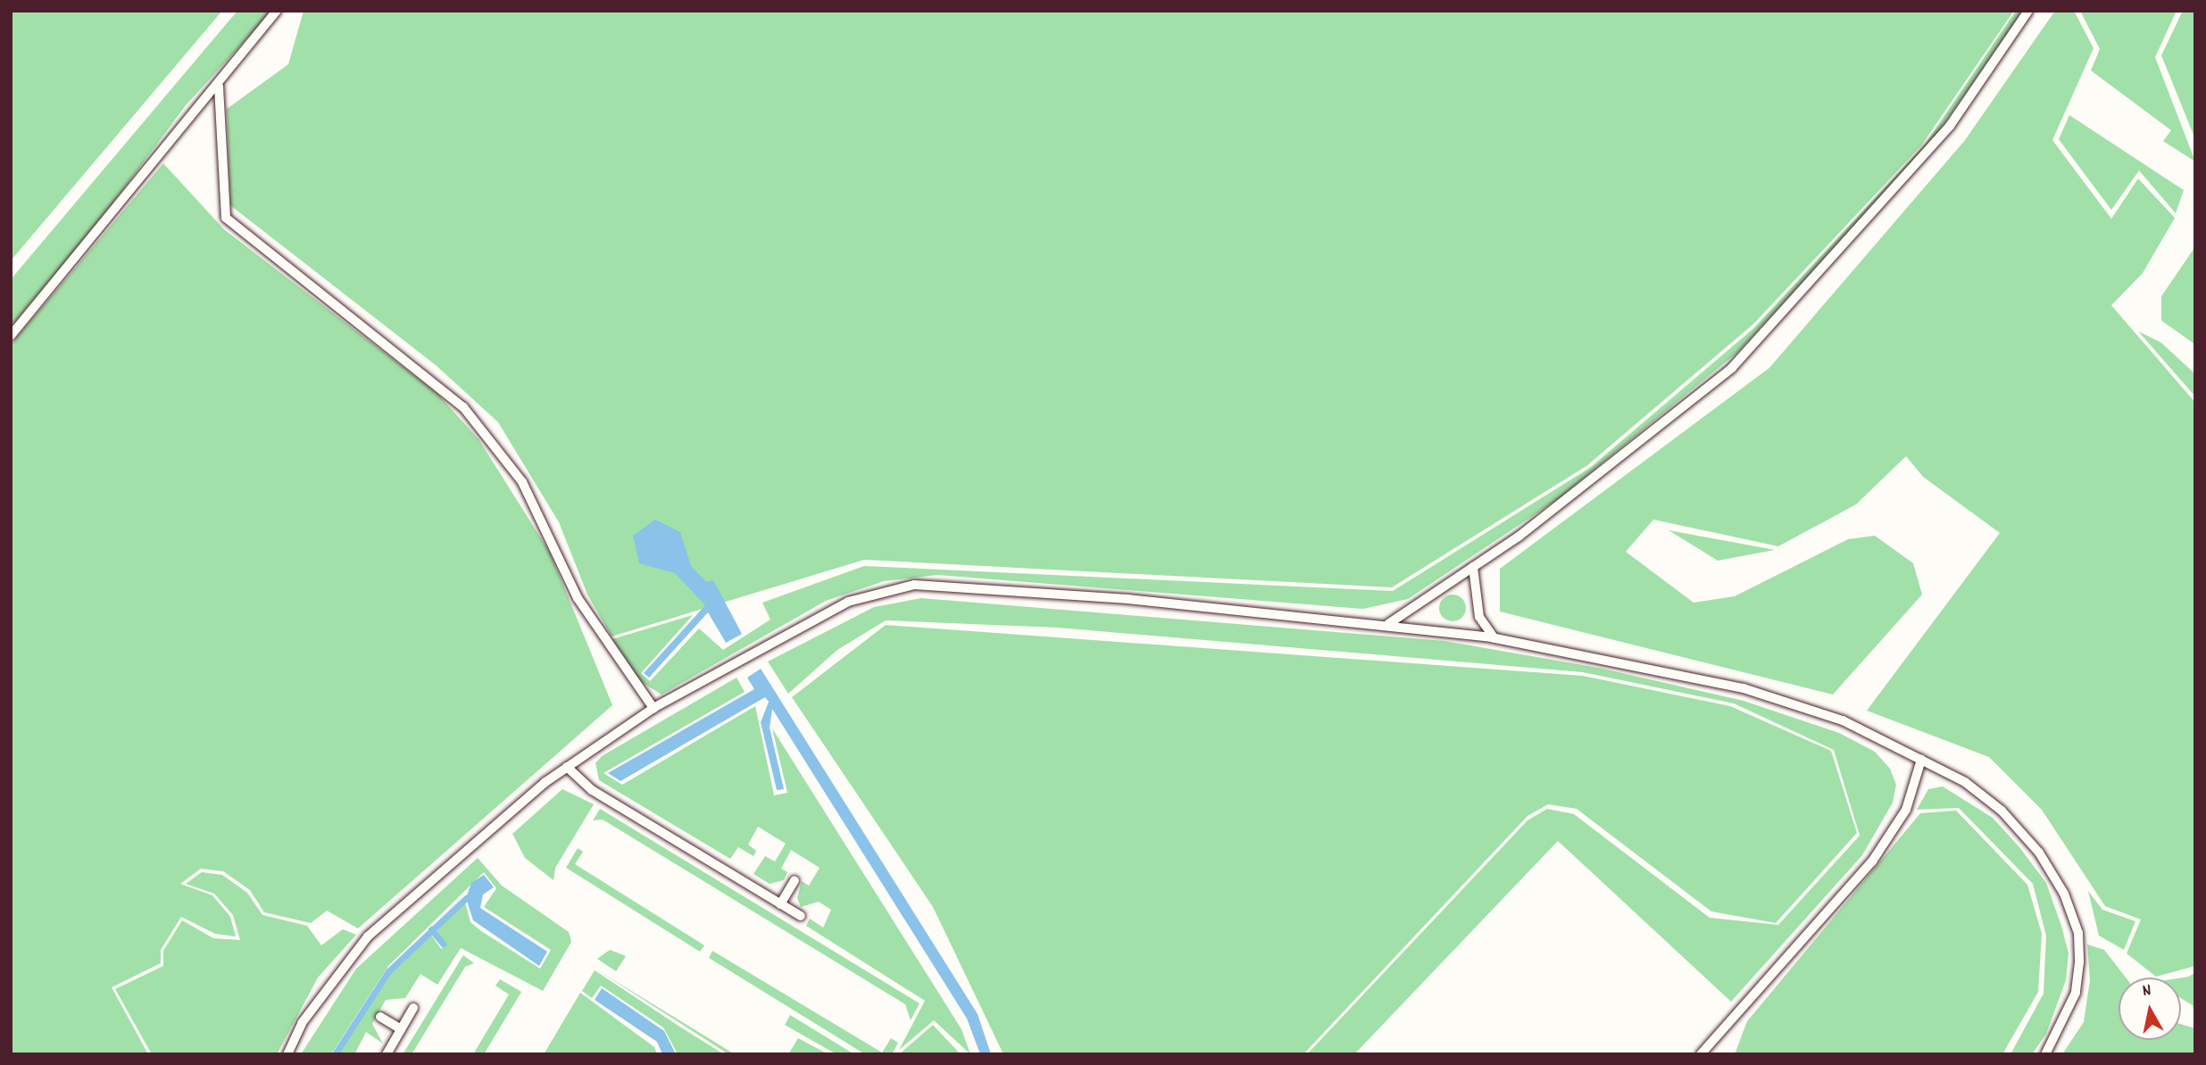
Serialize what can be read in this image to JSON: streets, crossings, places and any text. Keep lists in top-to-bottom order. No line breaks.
{"north":"top"}
